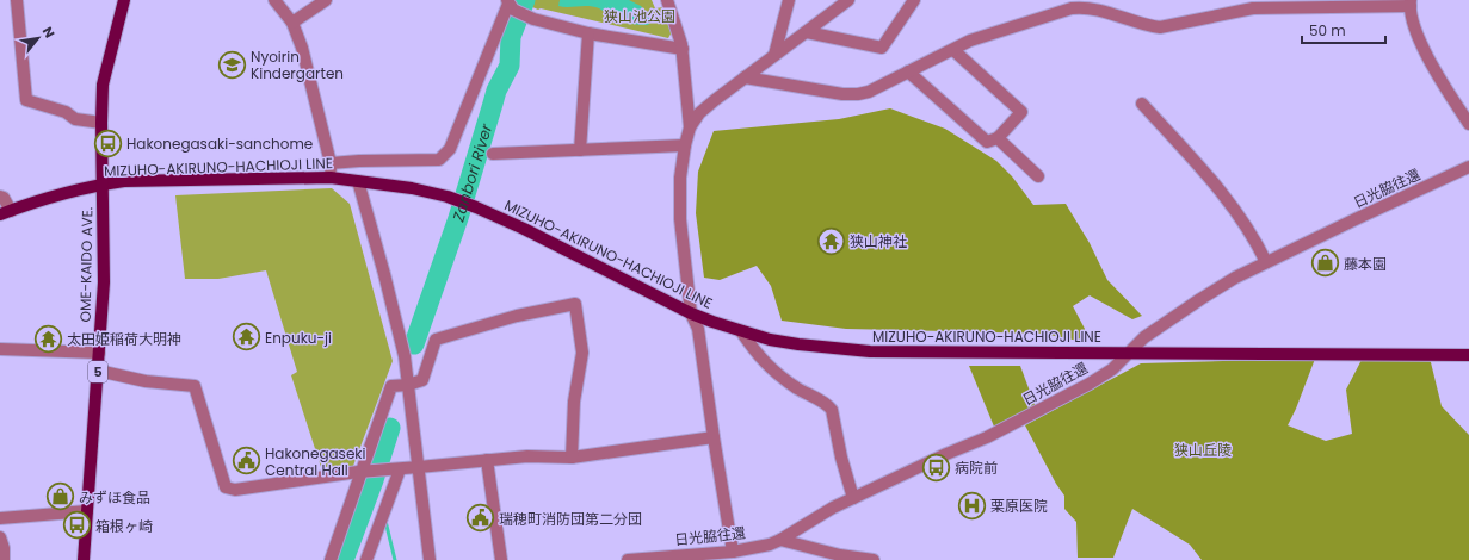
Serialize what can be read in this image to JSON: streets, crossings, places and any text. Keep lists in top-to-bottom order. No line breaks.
{"streets":{"main road":["MIZUHO-AKIRUNO-HACHIOJI LINE","OME-KAIDO AVE.","5"],"street":["日光脇往還"]},"crossings":[["MIZUHO-AKIRUNO-HACHIOJI LINE","日光脇往還"],["MIZUHO-AKIRUNO-HACHIOJI LINE","OME-KAIDO AVE."]],"water":["Zanbori River"],"parks":["狭山池公園","狭山丘陵"],"places":{"school or university":["Nyoirin Kindergarten"],"bus stop":["Hakonegasaki-sanchome","病院前","箱根ヶ崎"],"temple":["狭山神社","Enpuku-ji","太田姫稲荷大明神"],"shop":["藤本園","みずほ食品"],"public building":["Hakonegaseki Central Hall","瑞穂町消防団第二分団"],"hospital":["栗原医院"]},"scale_bar":"50 m","north":"top right"}
